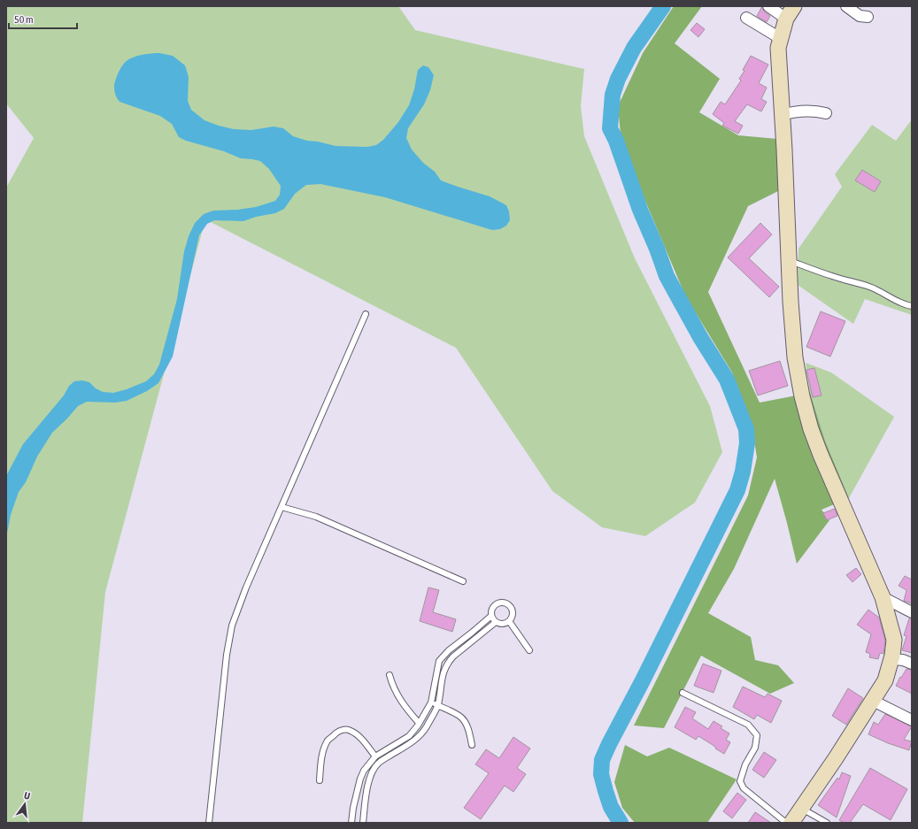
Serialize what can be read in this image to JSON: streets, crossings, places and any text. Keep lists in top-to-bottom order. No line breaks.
{"scale_bar":"50 m","north":"top"}
